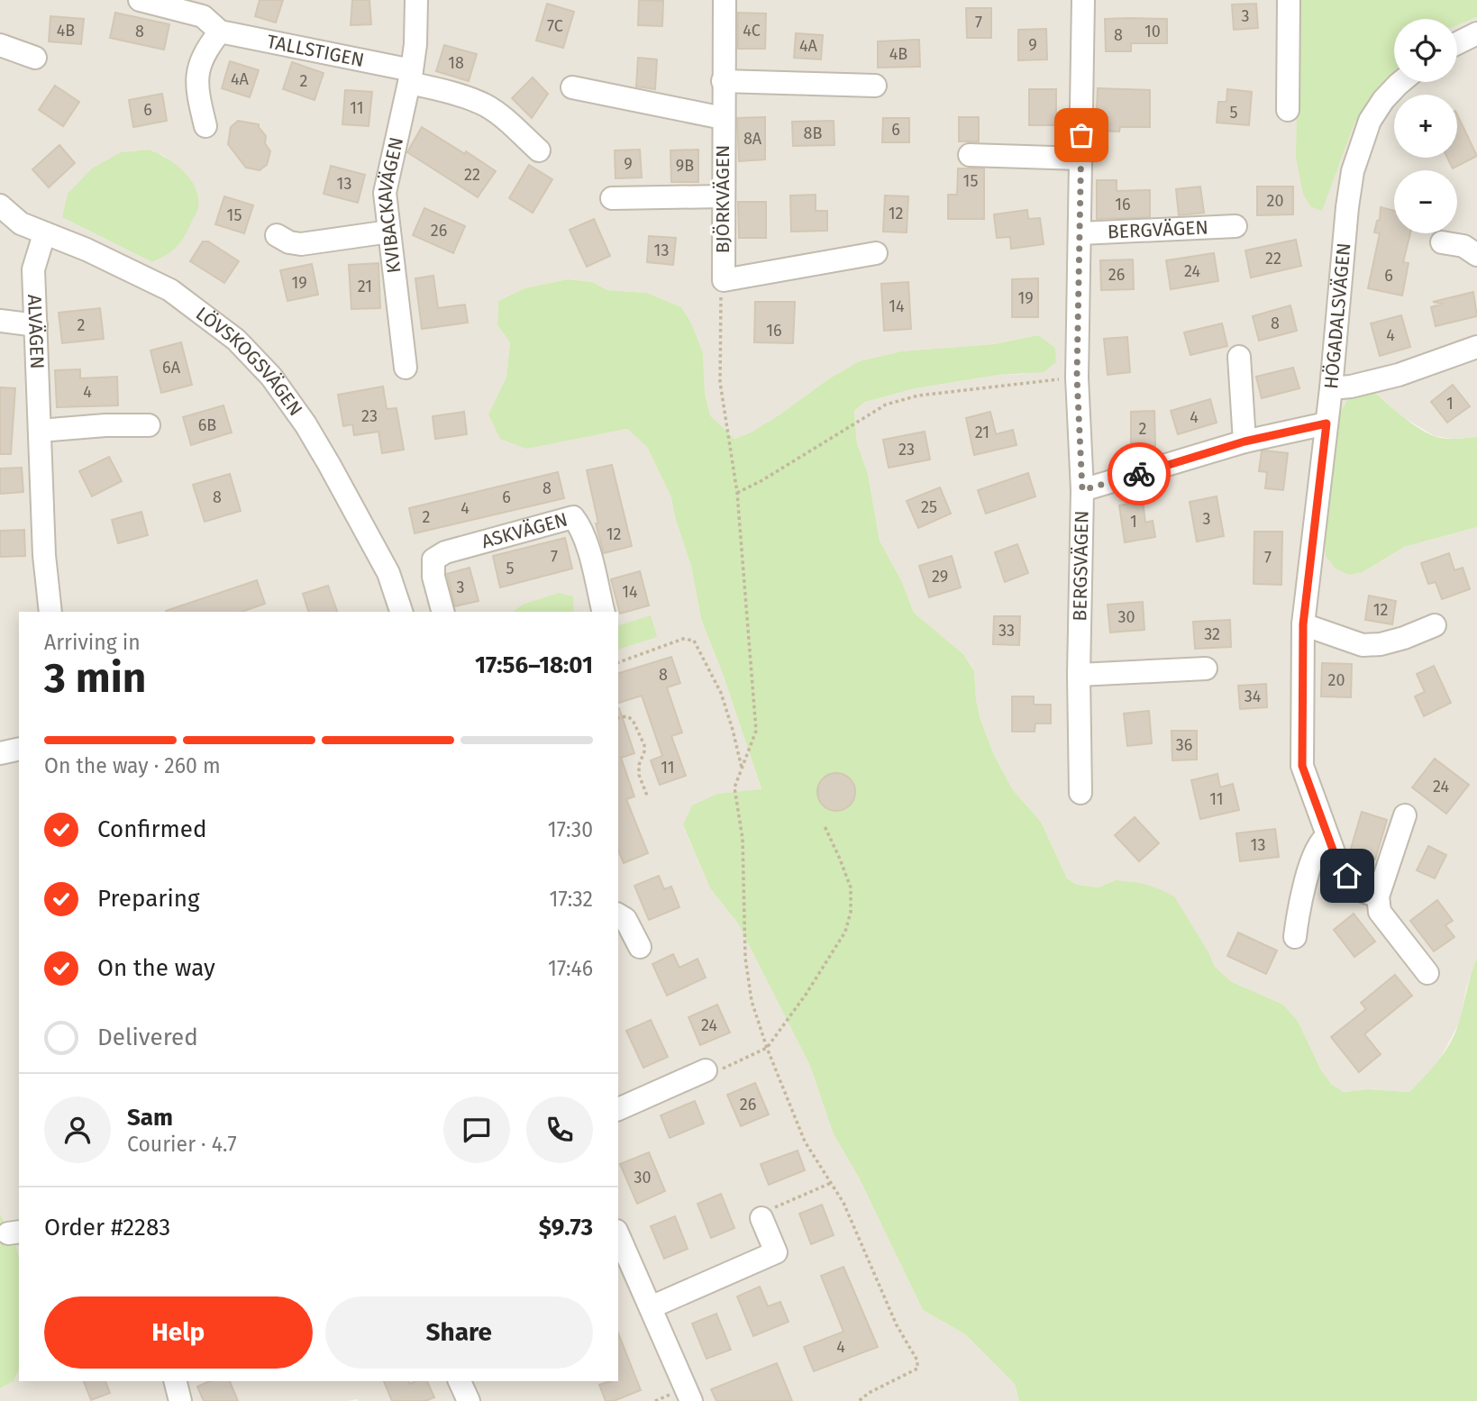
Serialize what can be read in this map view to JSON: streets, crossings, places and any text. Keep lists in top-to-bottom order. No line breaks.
{"streets":{"street":["TALLSTIGEN","BJÖRKVÄGEN","KVIBACKAVÄGEN","BERGVÄGEN","HÖGADALSVÄGEN","ALVÄGEN","LÖVSKOGSVÄGEN","ASKVÄGEN","BERGSVÄGEN"]},"crossings":[["TALLSTIGEN","KVIBACKAVÄGEN"],["BERGVÄGEN","BERGSVÄGEN"],["ALVÄGEN","LÖVSKOGSVÄGEN"]],"house_numbers":["3","7","7C","4B","4C","8","10","8","9","4A","4B","18","4A","2","11","6","5","6","8B","8A","9","9B","22","15","13","20","16","12","15","26","13","22","24","26","6","19","21","19","14","8","2","16","4","6A","4","1","23","4","6B","2","21","23","8","8","6","25","4","2","3","1","12","7","7","5","29","3","14","12","30","33","32","8","20","34","36","11","24","11","13","24","26","30","4"],"page":{"map_buttons":["+","−"],"heading":["3 min","Arriving in","17:56–18:01"],"panel":["Sam","Courier · 4.7","Order #2283","$9.73"],"bar":"On the way · 260 m","list":[["Confirmed","17:30"],["Preparing","17:32"],["On the way","17:46"],"Delivered"],"buttons":["Help","Share"]}}
